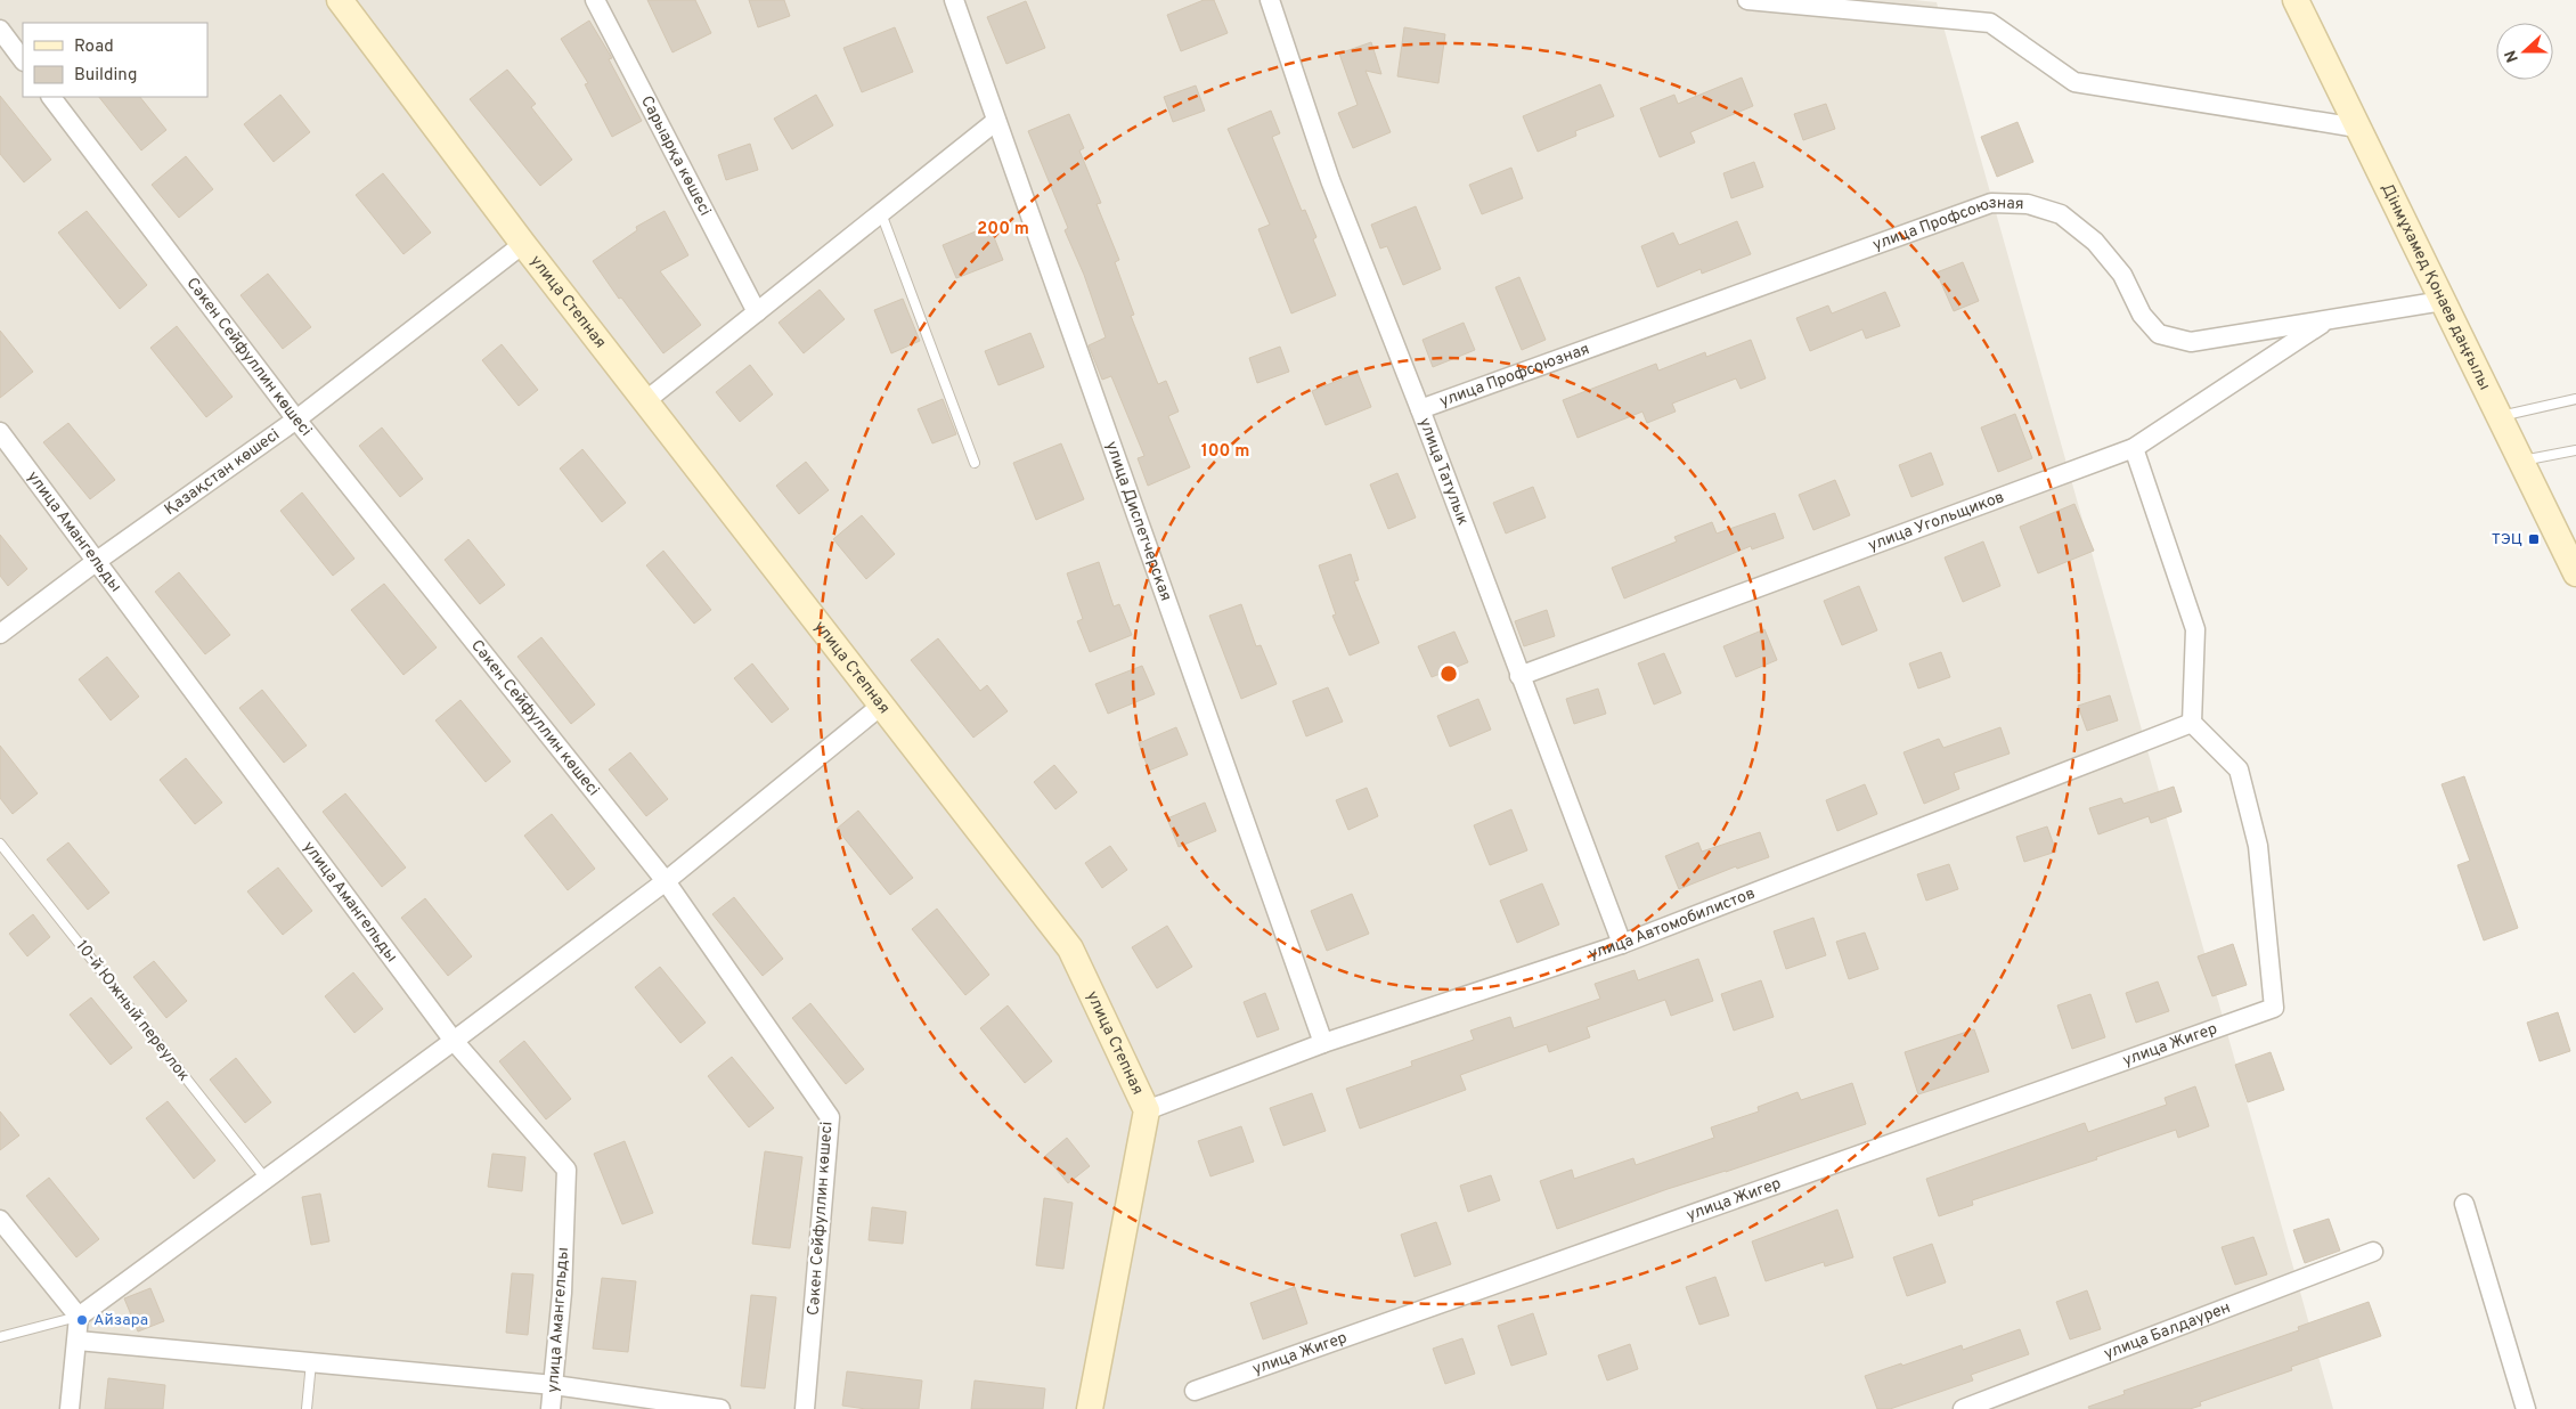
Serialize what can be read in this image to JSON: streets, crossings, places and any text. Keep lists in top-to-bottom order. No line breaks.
{"streets":{"street":["Сарыарқа көшесі","улица Профсоюзная","Дінмұхамед Қонаев даңғылы","улица Степная","Сәкен Сейфуллин көшесі","Қазақстан көшесі","улица Татулык","улица Диспетчерская","улица Угольщиков","улица Амангельды","улица Автомобилистов","улица Жигер","улица Балдаурен"],"lane":["10-й Южный переулок"]},"crossings":[["улица Профсоюзная","Дінмұхамед Қонаев даңғылы"],["улица Профсоюзная","улица Татулык"],["улица Профсоюзная","улица Угольщиков"],["улица Степная","Қазақстан көшесі"],["улица Степная","улица Автомобилистов"],["Сәкен Сейфуллин көшесі","Қазақстан көшесі"],["Қазақстан көшесі","улица Амангельды"],["улица Татулык","улица Угольщиков"],["улица Татулык","улица Автомобилистов"],["улица Диспетчерская","улица Автомобилистов"],["улица Автомобилистов","улица Жигер"]],"places":{"transit":["ТЭЦ"],"other":["Айзара"]},"legend":["Road","Building"],"north":"left","rings":["200 m","100 m"]}
